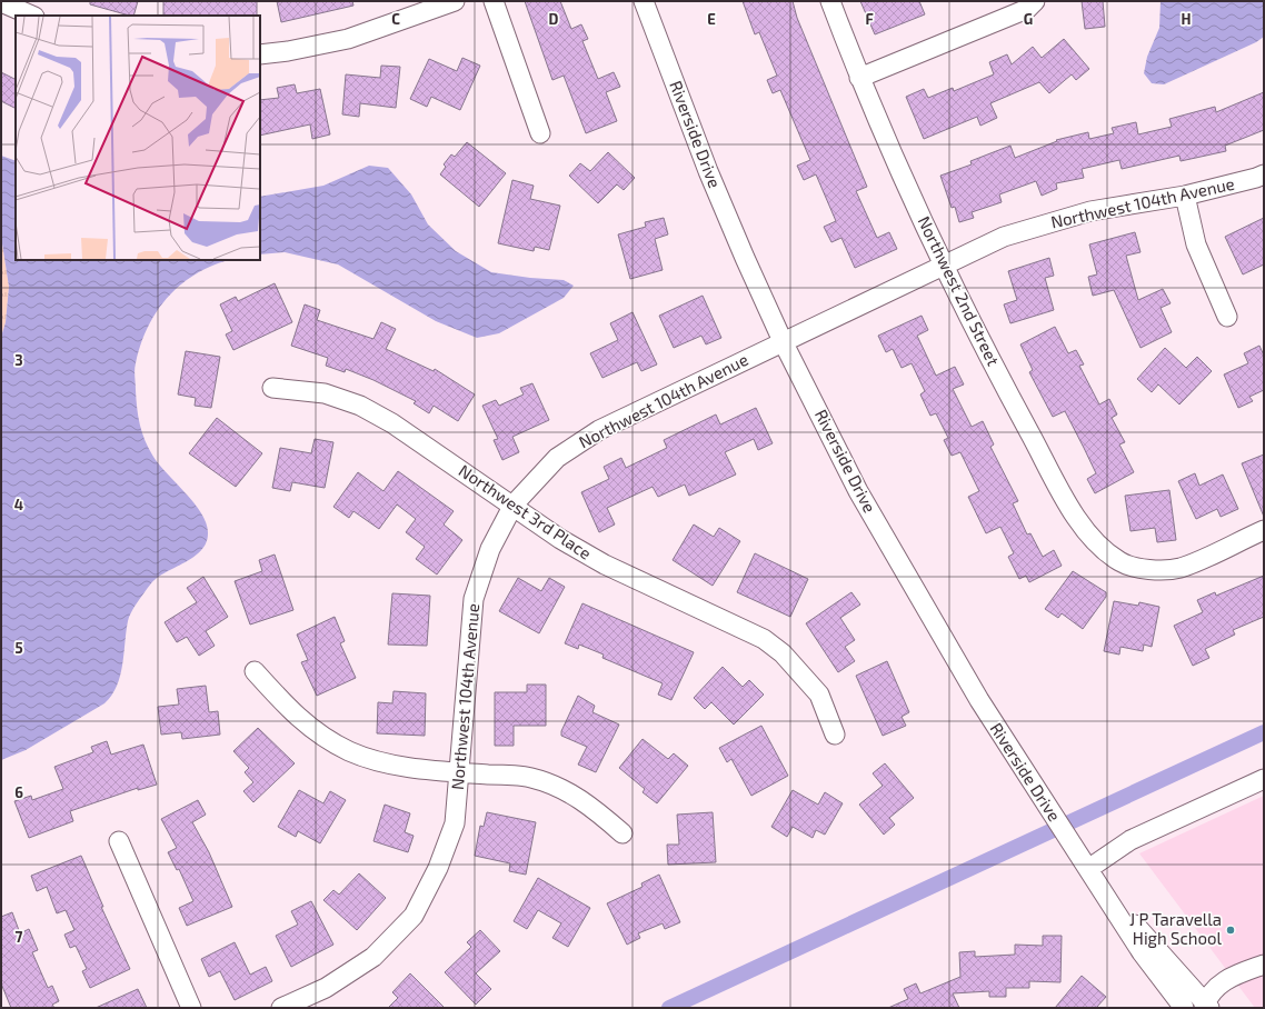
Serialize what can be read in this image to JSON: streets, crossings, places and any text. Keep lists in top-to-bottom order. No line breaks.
{"streets":{"street":["Riverside Drive","Northwest 104th Avenue","Northwest 2nd Street","Northwest 3rd Place"]},"crossings":[["Riverside Drive","Northwest 104th Avenue"],["Northwest 104th Avenue","Northwest 2nd Street"],["Northwest 104th Avenue","Northwest 3rd Place"]],"places":["J P Taravella High School"],"grid":{"columns":["C","D","E","F","G","H"],"rows":["3","4","5","6","7"]}}
